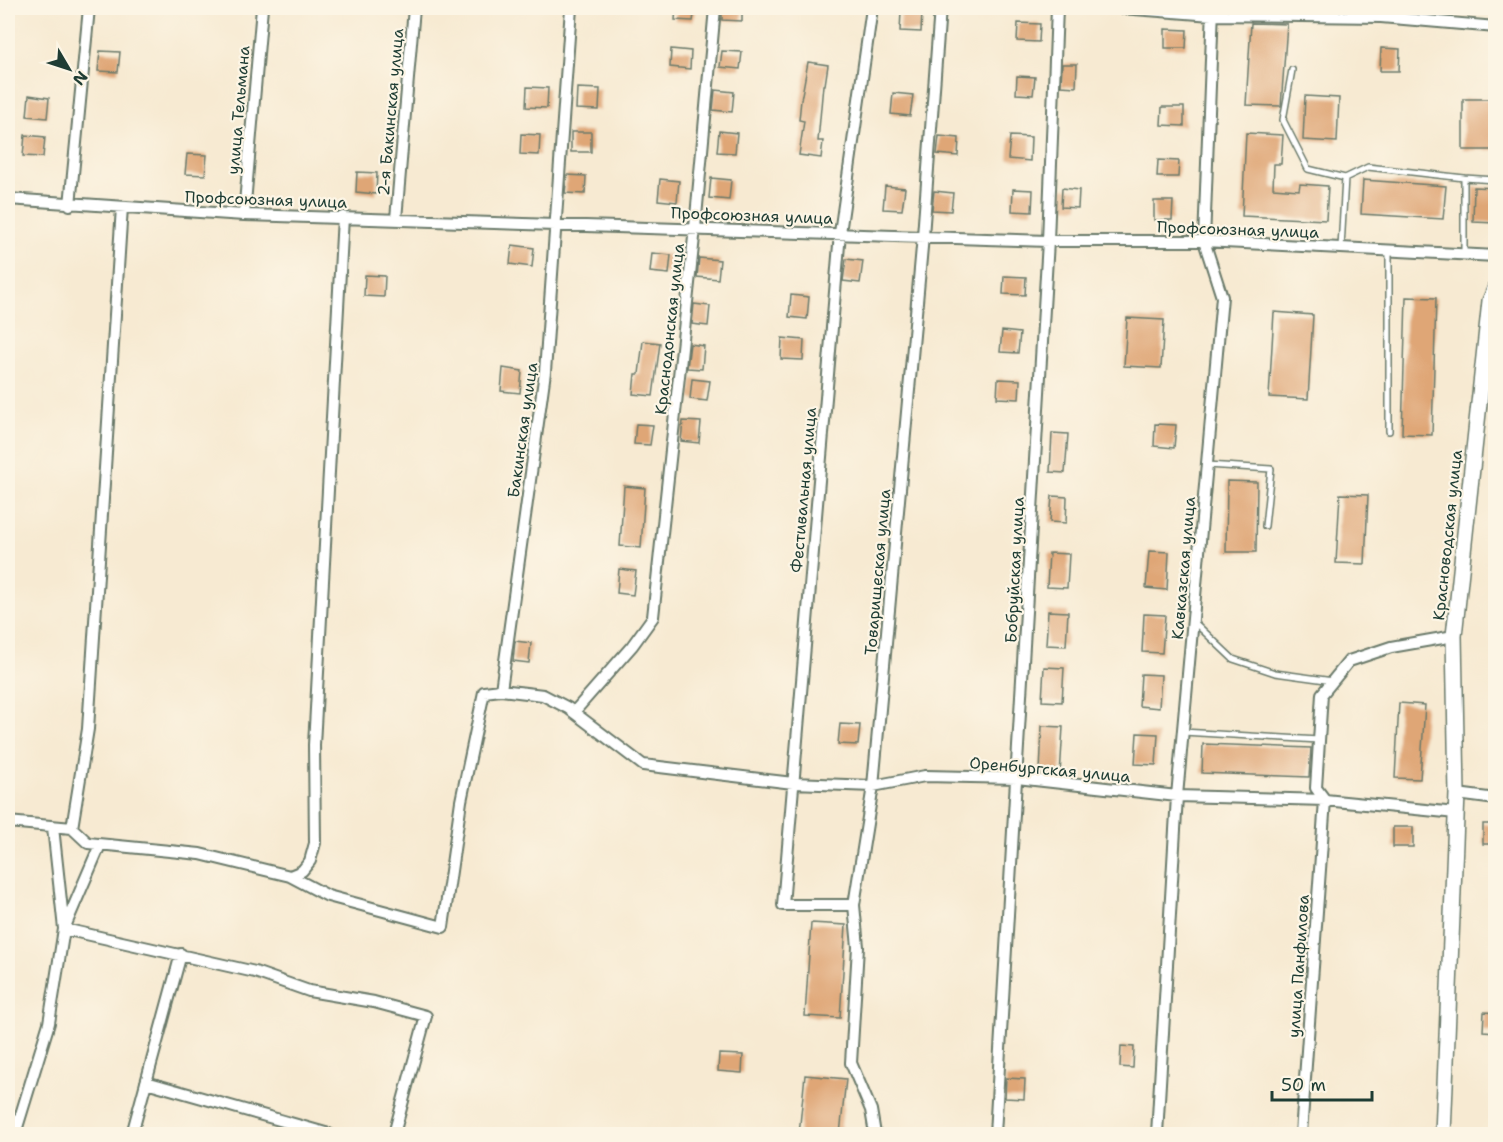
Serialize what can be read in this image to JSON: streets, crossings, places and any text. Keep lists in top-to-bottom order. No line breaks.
{"streets":{"main road":["Красноводская улица"],"street":["улица Тельмана","2-я Бакинская улица","Профсоюзная улица","Краснодонская улица","Бакинская улица","Фестивальная улица","Кавказская улица","Бобруйская улица","Товарищеская улица","Оренбургская улица","улица Панфилова"]},"crossings":[["улица Тельмана","Профсоюзная улица"],["2-я Бакинская улица","Профсоюзная улица"],["Профсоюзная улица","Краснодонская улица"],["Профсоюзная улица","Бакинская улица"],["Профсоюзная улица","Фестивальная улица"],["Профсоюзная улица","Кавказская улица"],["Профсоюзная улица","Бобруйская улица"],["Профсоюзная улица","Товарищеская улица"],["Краснодонская улица","Оренбургская улица"],["Фестивальная улица","Товарищеская улица"],["Фестивальная улица","Оренбургская улица"],["Красноводская улица","Оренбургская улица"],["Красноводская улица","улица Панфилова"],["Кавказская улица","Оренбургская улица"],["Бобруйская улица","Оренбургская улица"],["Товарищеская улица","Оренбургская улица"],["Оренбургская улица","улица Панфилова"]],"scale_bar":"50 m","north":"bottom right"}
